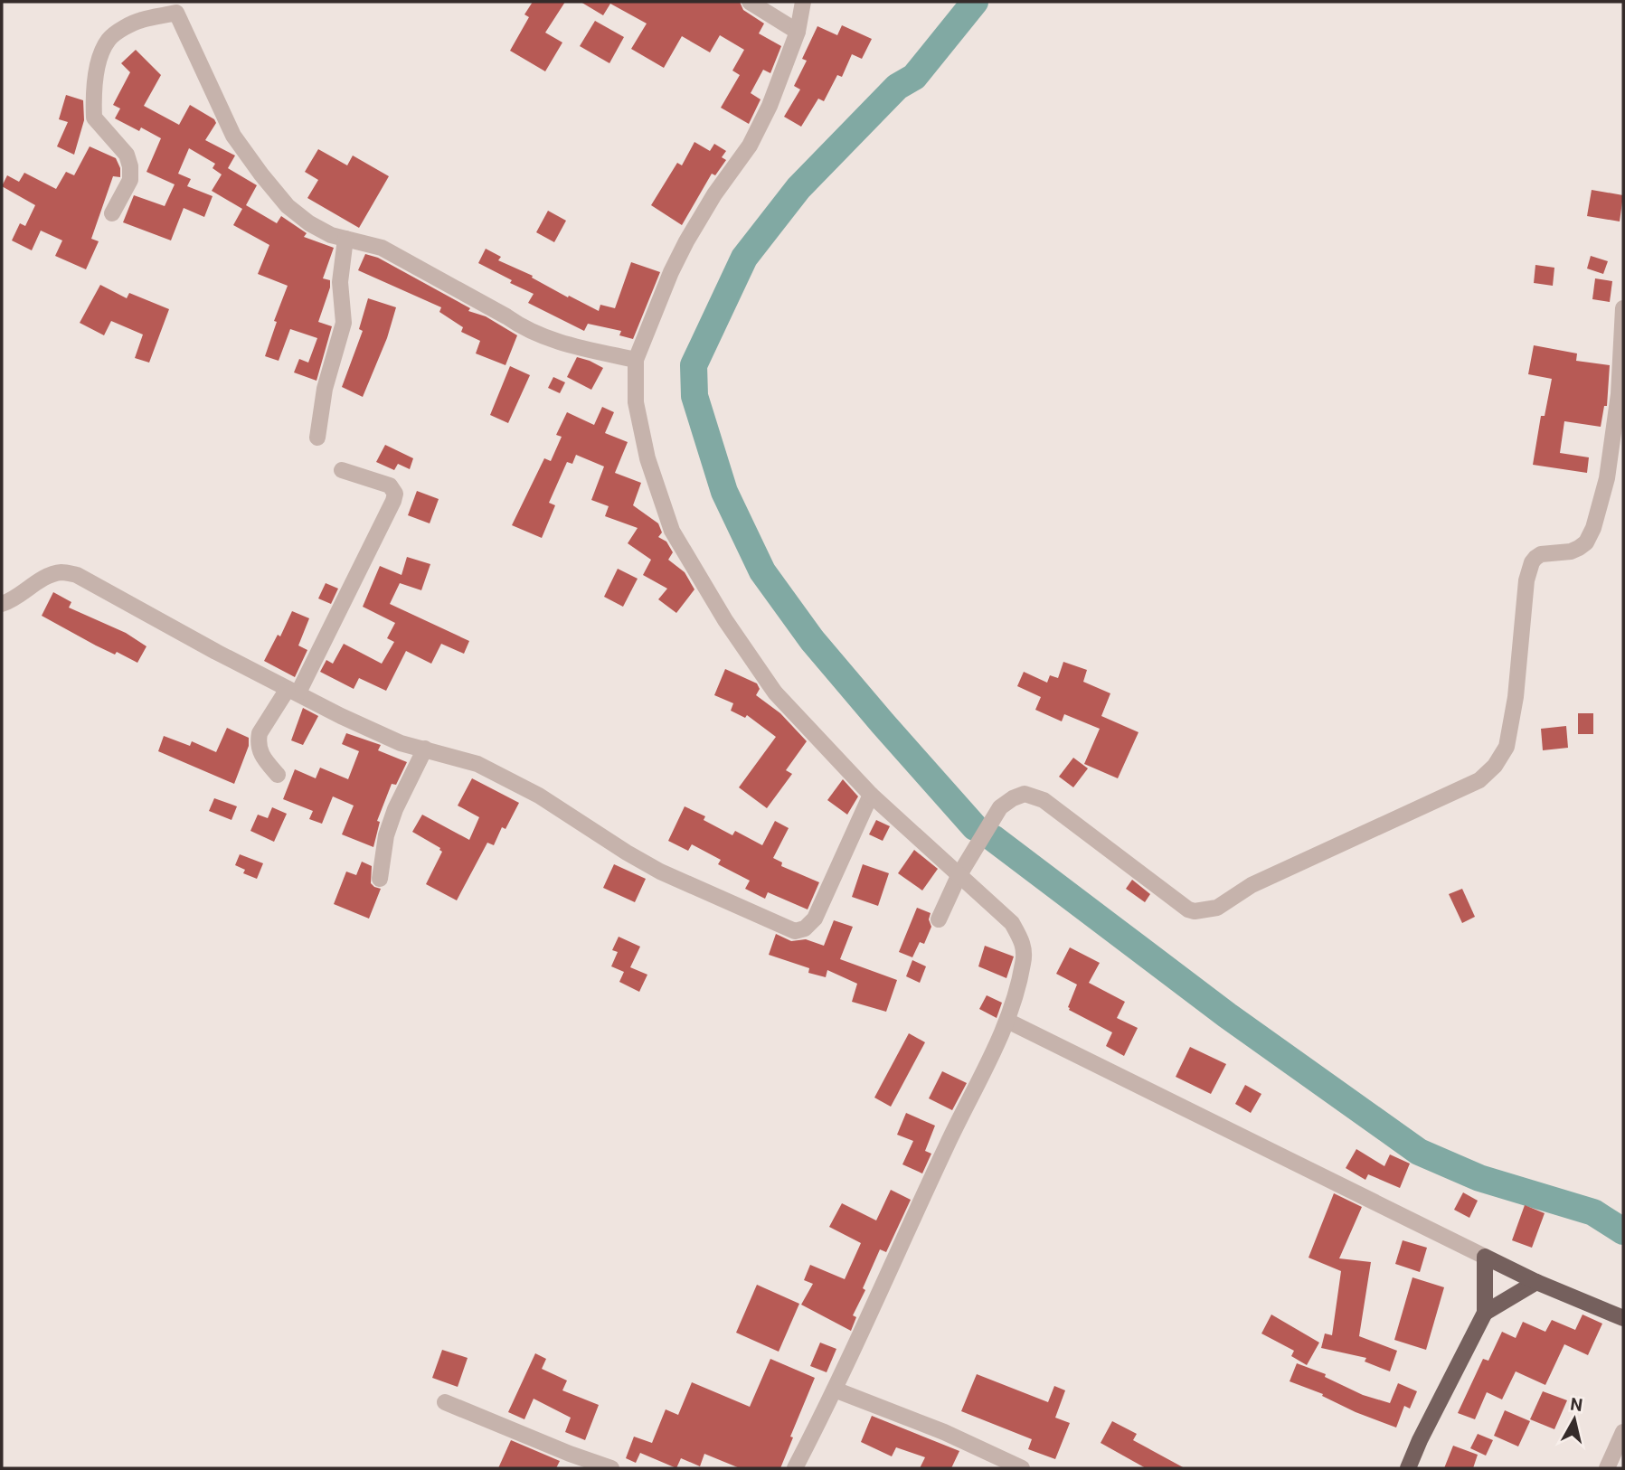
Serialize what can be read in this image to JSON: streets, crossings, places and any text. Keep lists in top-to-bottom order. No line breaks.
{"north":"top"}
